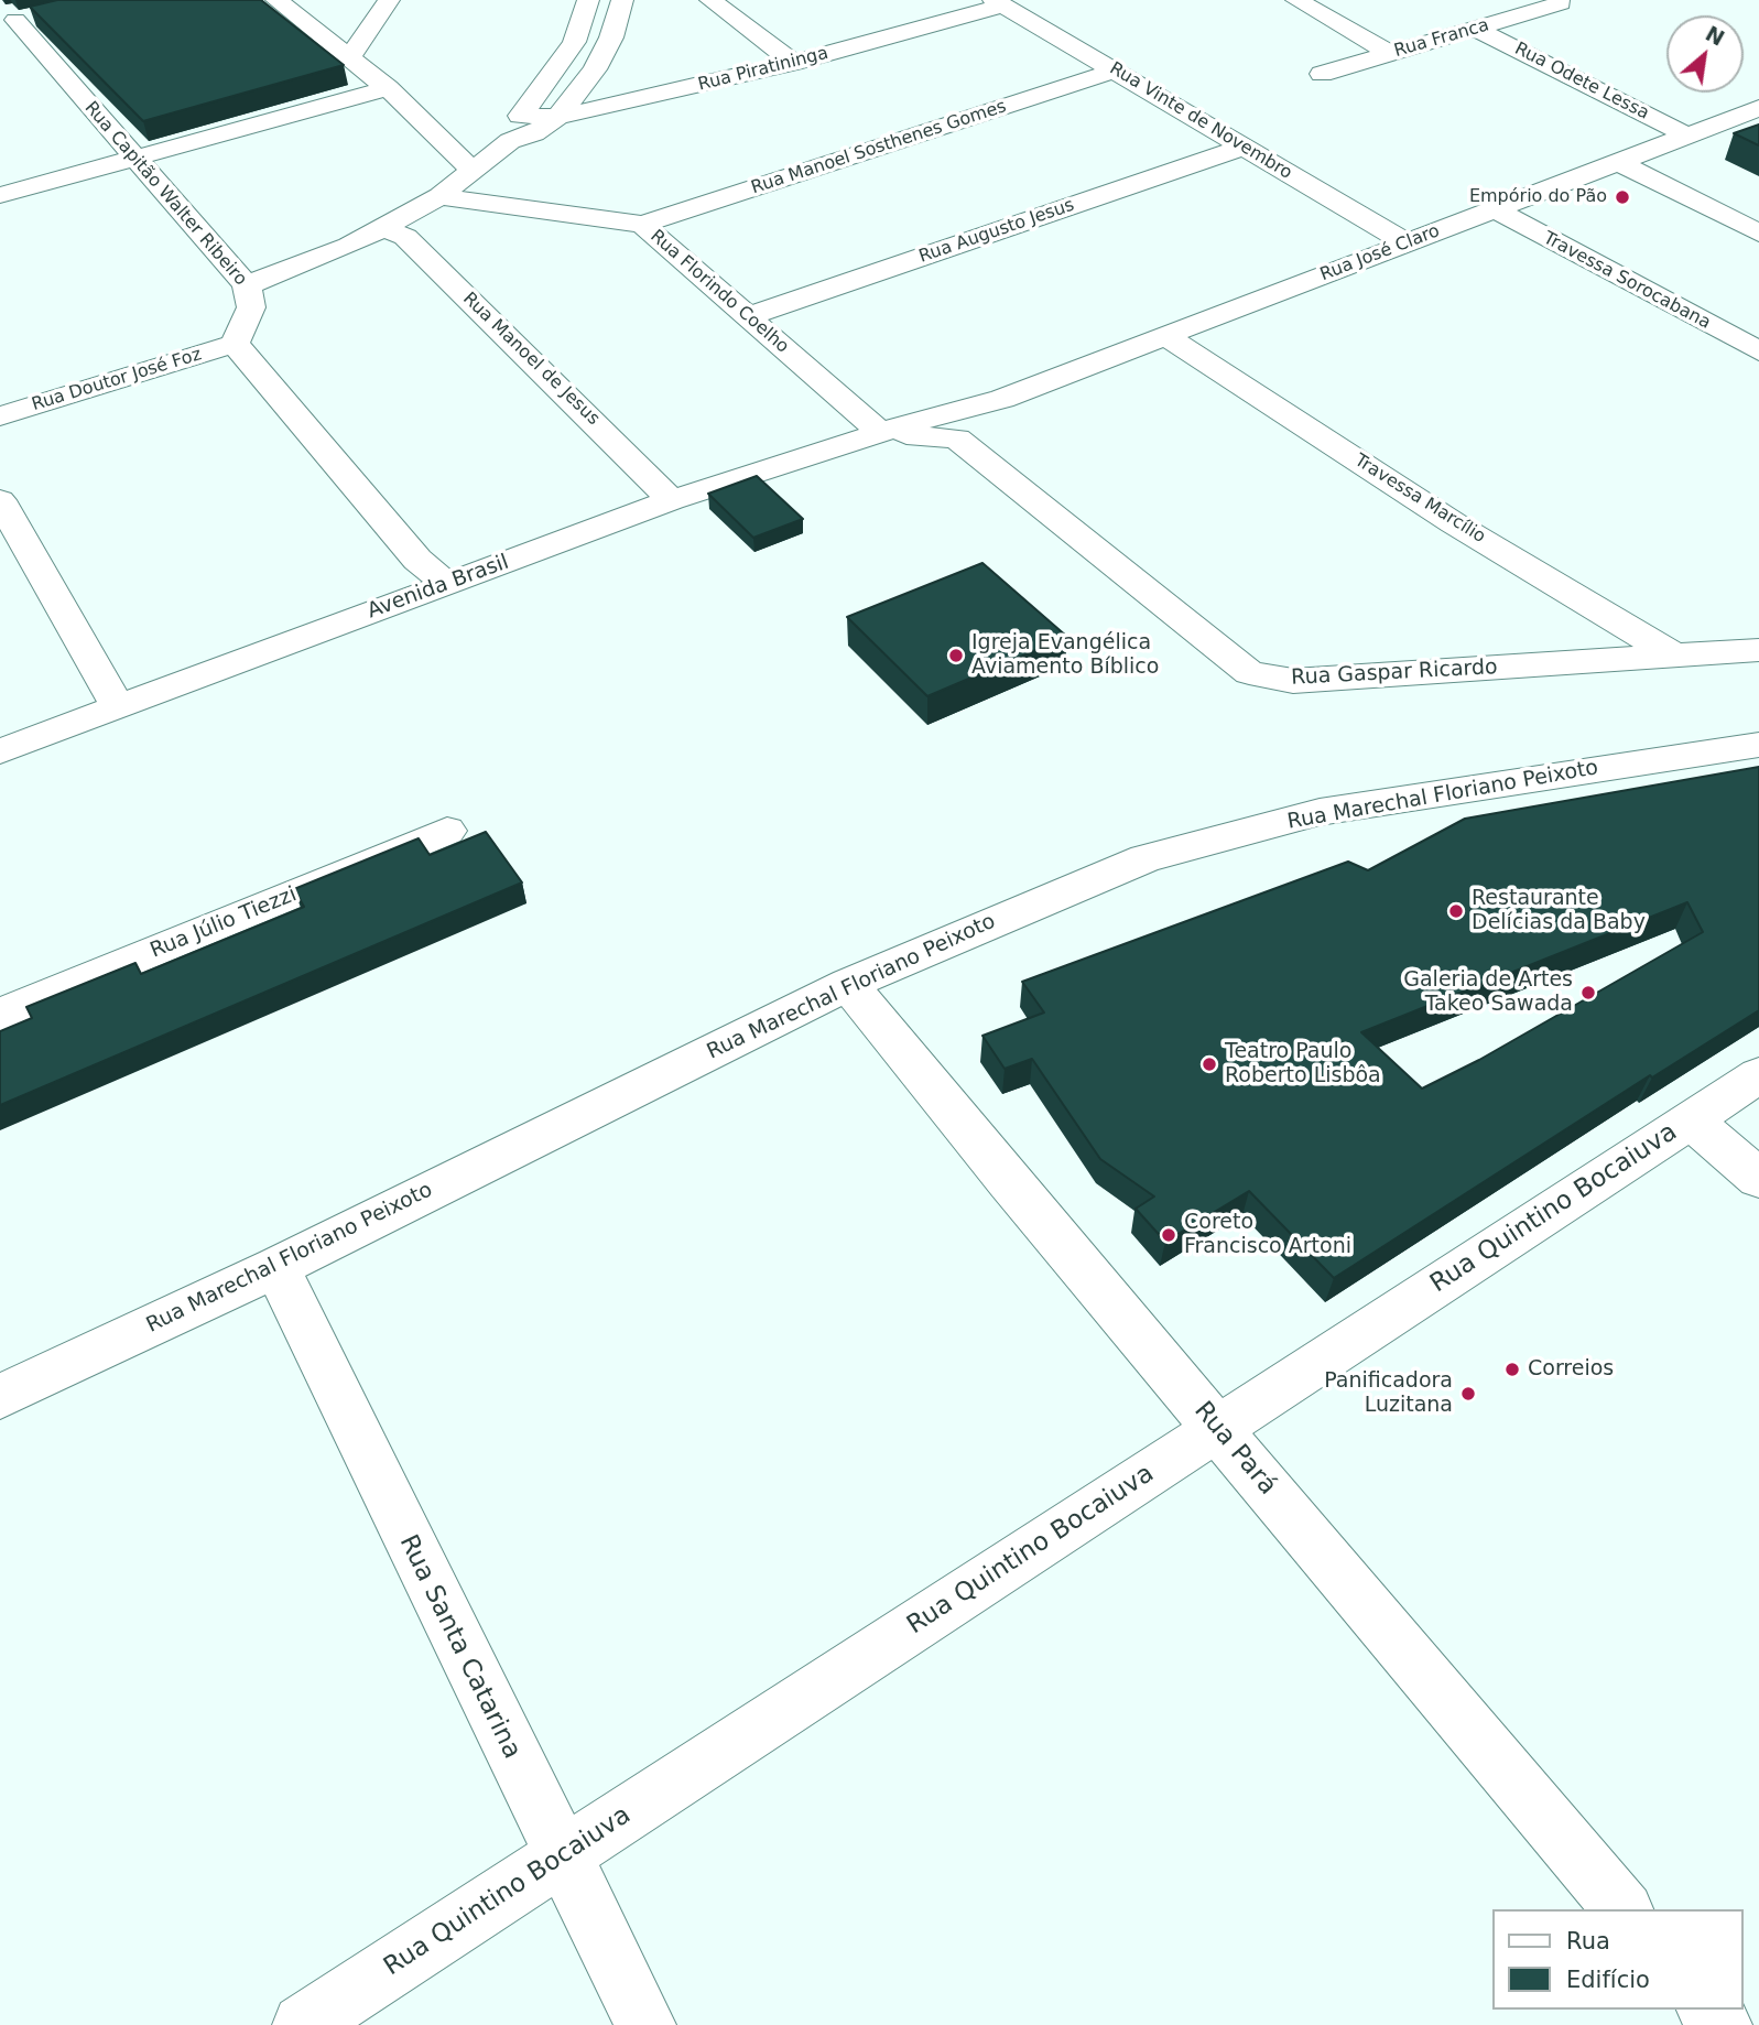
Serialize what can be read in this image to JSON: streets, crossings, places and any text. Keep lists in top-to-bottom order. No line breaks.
{"streets":{"street":["Rua Franca","Rua Piratininga","Rua Odete Lessa","Rua Vinte de Novembro","Rua Manoel Sosthenes Gomes","Rua Capitão Walter Ribeiro","Rua Augusto Jesus","Rua José Claro","Travessa Sorocabana","Rua Florindo Coelho","Rua Manoel de Jesus","Rua Doutor José Foz","Travessa Marcílio","Avenida Brasil","Rua Gaspar Ricardo","Rua Marechal Floriano Peixoto","Rua Júlio Tiezzi","Rua Quintino Bocaiuva","Rua Pará","Rua Santa Catarina"]},"crossings":[["Rua Franca","Rua Odete Lessa"],["Rua Piratininga","Rua Vinte de Novembro"],["Rua Odete Lessa","Rua José Claro"],["Rua Vinte de Novembro","Rua Manoel Sosthenes Gomes"],["Rua Vinte de Novembro","Rua Augusto Jesus"],["Rua Vinte de Novembro","Rua José Claro"],["Rua Manoel Sosthenes Gomes","Rua Florindo Coelho"],["Rua Capitão Walter Ribeiro","Rua Doutor José Foz"],["Rua Augusto Jesus","Rua Florindo Coelho"],["Rua José Claro","Travessa Sorocabana"],["Rua José Claro","Rua Florindo Coelho"],["Rua José Claro","Travessa Marcílio"],["Rua José Claro","Avenida Brasil"],["Rua José Claro","Rua Gaspar Ricardo"],["Rua Florindo Coelho","Avenida Brasil"],["Rua Manoel de Jesus","Avenida Brasil"],["Travessa Marcílio","Rua Gaspar Ricardo"],["Rua Marechal Floriano Peixoto","Rua Pará"],["Rua Marechal Floriano Peixoto","Rua Santa Catarina"],["Rua Quintino Bocaiuva","Rua Pará"],["Rua Quintino Bocaiuva","Rua Santa Catarina"]],"places":["Empório do Pão","Igreja Evangélica Aviamento Bíblico","Restaurante Delícias da Baby","Galeria de Artes Takeo Sawada","Teatro Paulo Roberto Lisbôa","Coreto Francisco Artoni","Correios","Panificadora Luzitana"],"legend":["Rua","Edifício"],"north":"top right"}
